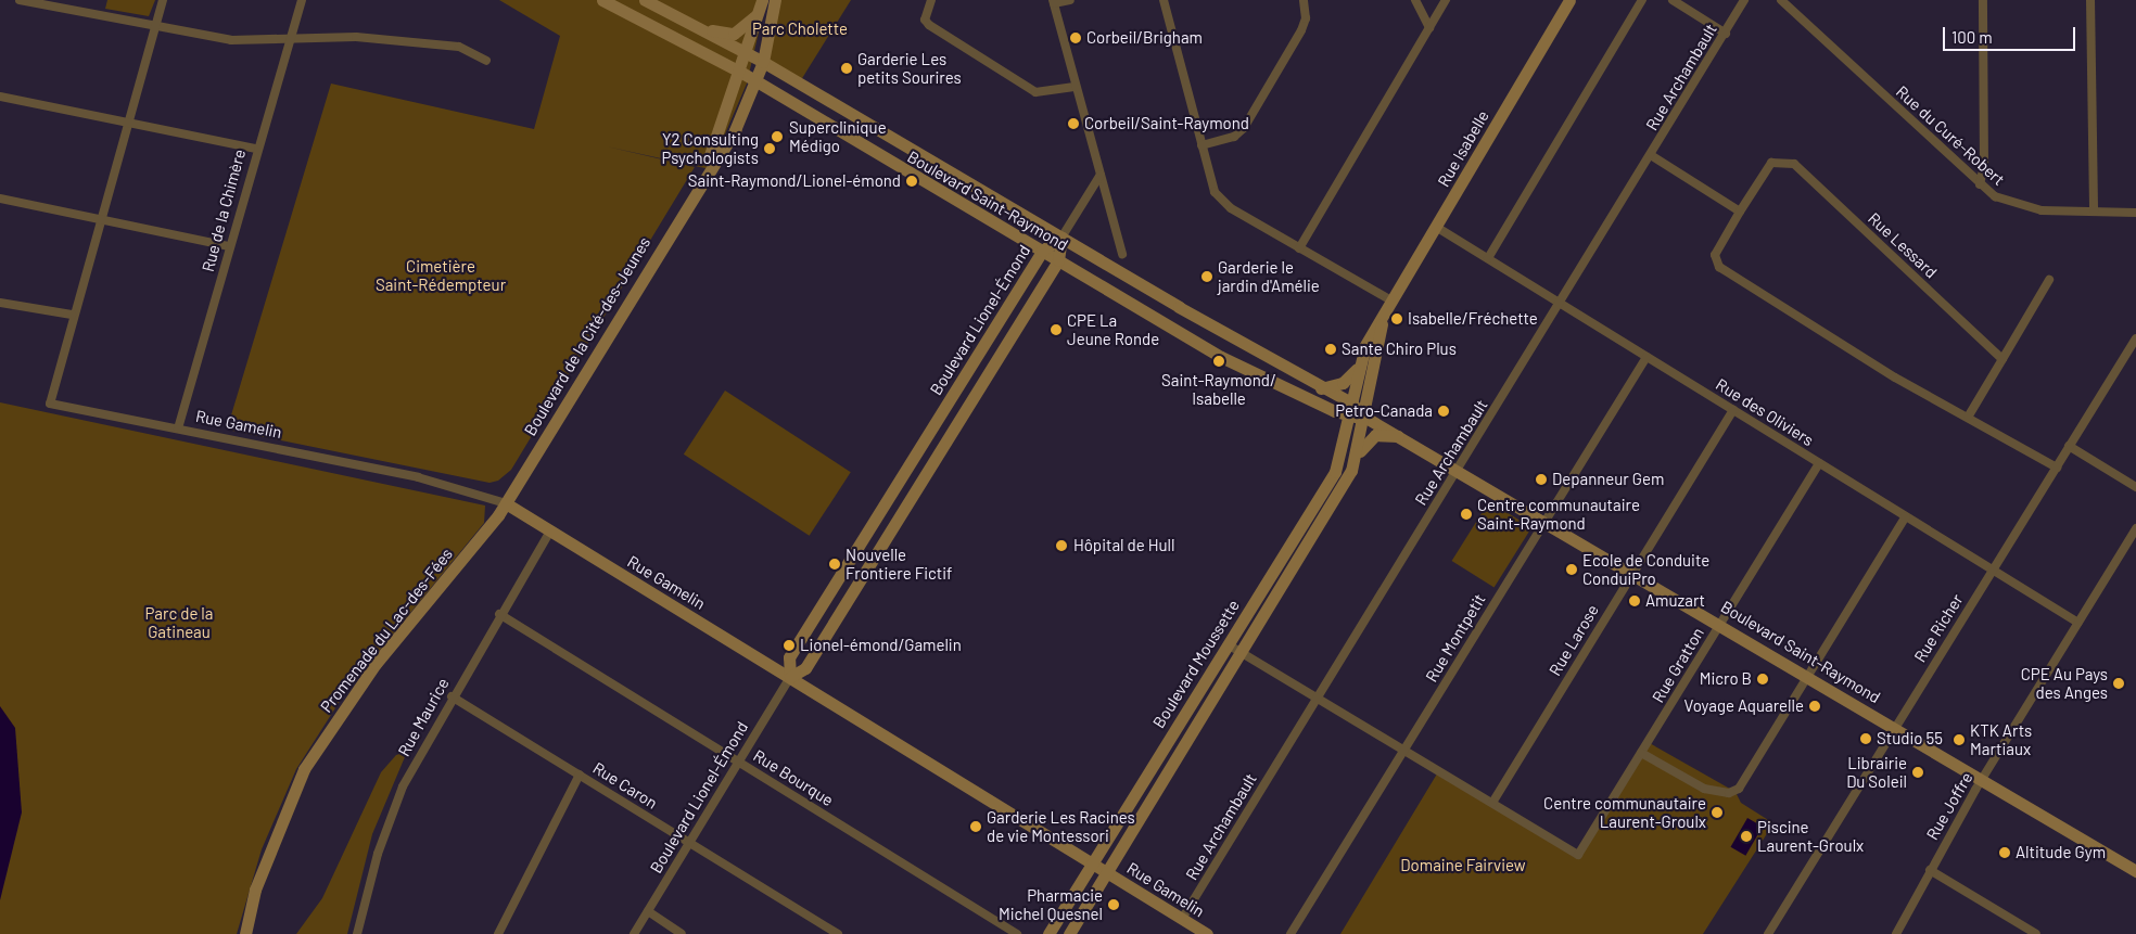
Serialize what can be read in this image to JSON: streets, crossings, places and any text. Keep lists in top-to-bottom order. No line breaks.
{"streets":{"street":["Rue Archambault","Rue du Curé-Robert","Rue Isabelle","Boulevard Saint-Raymond","Rue de la Chimère","Rue Lessard","Boulevard Lionel-Émond","Boulevard de la Cité-des-Jeunes","Rue des Oliviers","Rue Gamelin","Rue Richer","Promenade du Lac-des-Fées","Rue Montpetit","Rue Larose","Boulevard Moussette","Rue Gratton","Rue Maurice","Rue Bourque","Rue Caron","Rue Joffre"]},"crossings":[["Rue Archambault","Boulevard Saint-Raymond"],["Rue Archambault","Rue des Oliviers"],["Rue Archambault","Rue Gamelin"],["Rue Isabelle","Boulevard Saint-Raymond"],["Rue Isabelle","Rue des Oliviers"],["Rue Isabelle","Boulevard Moussette"],["Boulevard Saint-Raymond","Boulevard Lionel-Émond"],["Boulevard Saint-Raymond","Boulevard de la Cité-des-Jeunes"],["Boulevard Saint-Raymond","Rue Richer"],["Boulevard Saint-Raymond","Rue Montpetit"],["Boulevard Saint-Raymond","Rue Larose"],["Boulevard Saint-Raymond","Boulevard Moussette"],["Boulevard Saint-Raymond","Rue Gratton"],["Boulevard Saint-Raymond","Rue Joffre"],["Rue de la Chimère","Rue Gamelin"],["Rue Lessard","Rue Richer"],["Boulevard Lionel-Émond","Rue Gamelin"],["Boulevard Lionel-Émond","Rue Bourque"],["Boulevard Lionel-Émond","Rue Caron"],["Boulevard de la Cité-des-Jeunes","Rue Gamelin"],["Boulevard de la Cité-des-Jeunes","Promenade du Lac-des-Fées"],["Rue des Oliviers","Rue Richer"],["Rue des Oliviers","Rue Montpetit"],["Rue des Oliviers","Rue Larose"],["Rue des Oliviers","Rue Gratton"],["Rue des Oliviers","Rue Joffre"],["Rue Gamelin","Promenade du Lac-des-Fées"],["Rue Gamelin","Boulevard Moussette"],["Rue Gamelin","Rue Maurice"],["Rue Larose","Rue Gratton"],["Rue Maurice","Rue Bourque"],["Rue Maurice","Rue Caron"]],"parks":["Parc Cholette","Cimetière Saint-Rédempteur","Parc de la Gatineau","Domaine Fairview"],"places":["Corbeil/Brigham","Garderie Les petits Sourires","Corbeil/Saint-Raymond","Superclinique Médigo","Y2 Consulting Psychologists","Saint-Raymond/Lionel-émond","Garderie le jardin d'Amélie","Isabelle/Fréchette","CPE La Jeune Ronde","Sante Chiro Plus","Saint-Raymond/ Isabelle","Petro-Canada","Depanneur Gem","Centre communautaire Saint-Raymond","Hôpital de Hull","Nouvelle Frontiere Fictif","Ecole de Conduite ConduiPro","Amuzart","Lionel-émond/Gamelin","Micro B","CPE Au Pays des Anges","Voyage Aquarelle","Studio 55","KTK Arts Martiaux","Librairie Du Soleil","Centre communautaire Laurent-Groulx","Garderie Les Racines de vie Montessori","Piscine Laurent-Groulx","Altitude Gym","Pharmacie Michel Quesnel"],"scale_bar":"100 m"}
